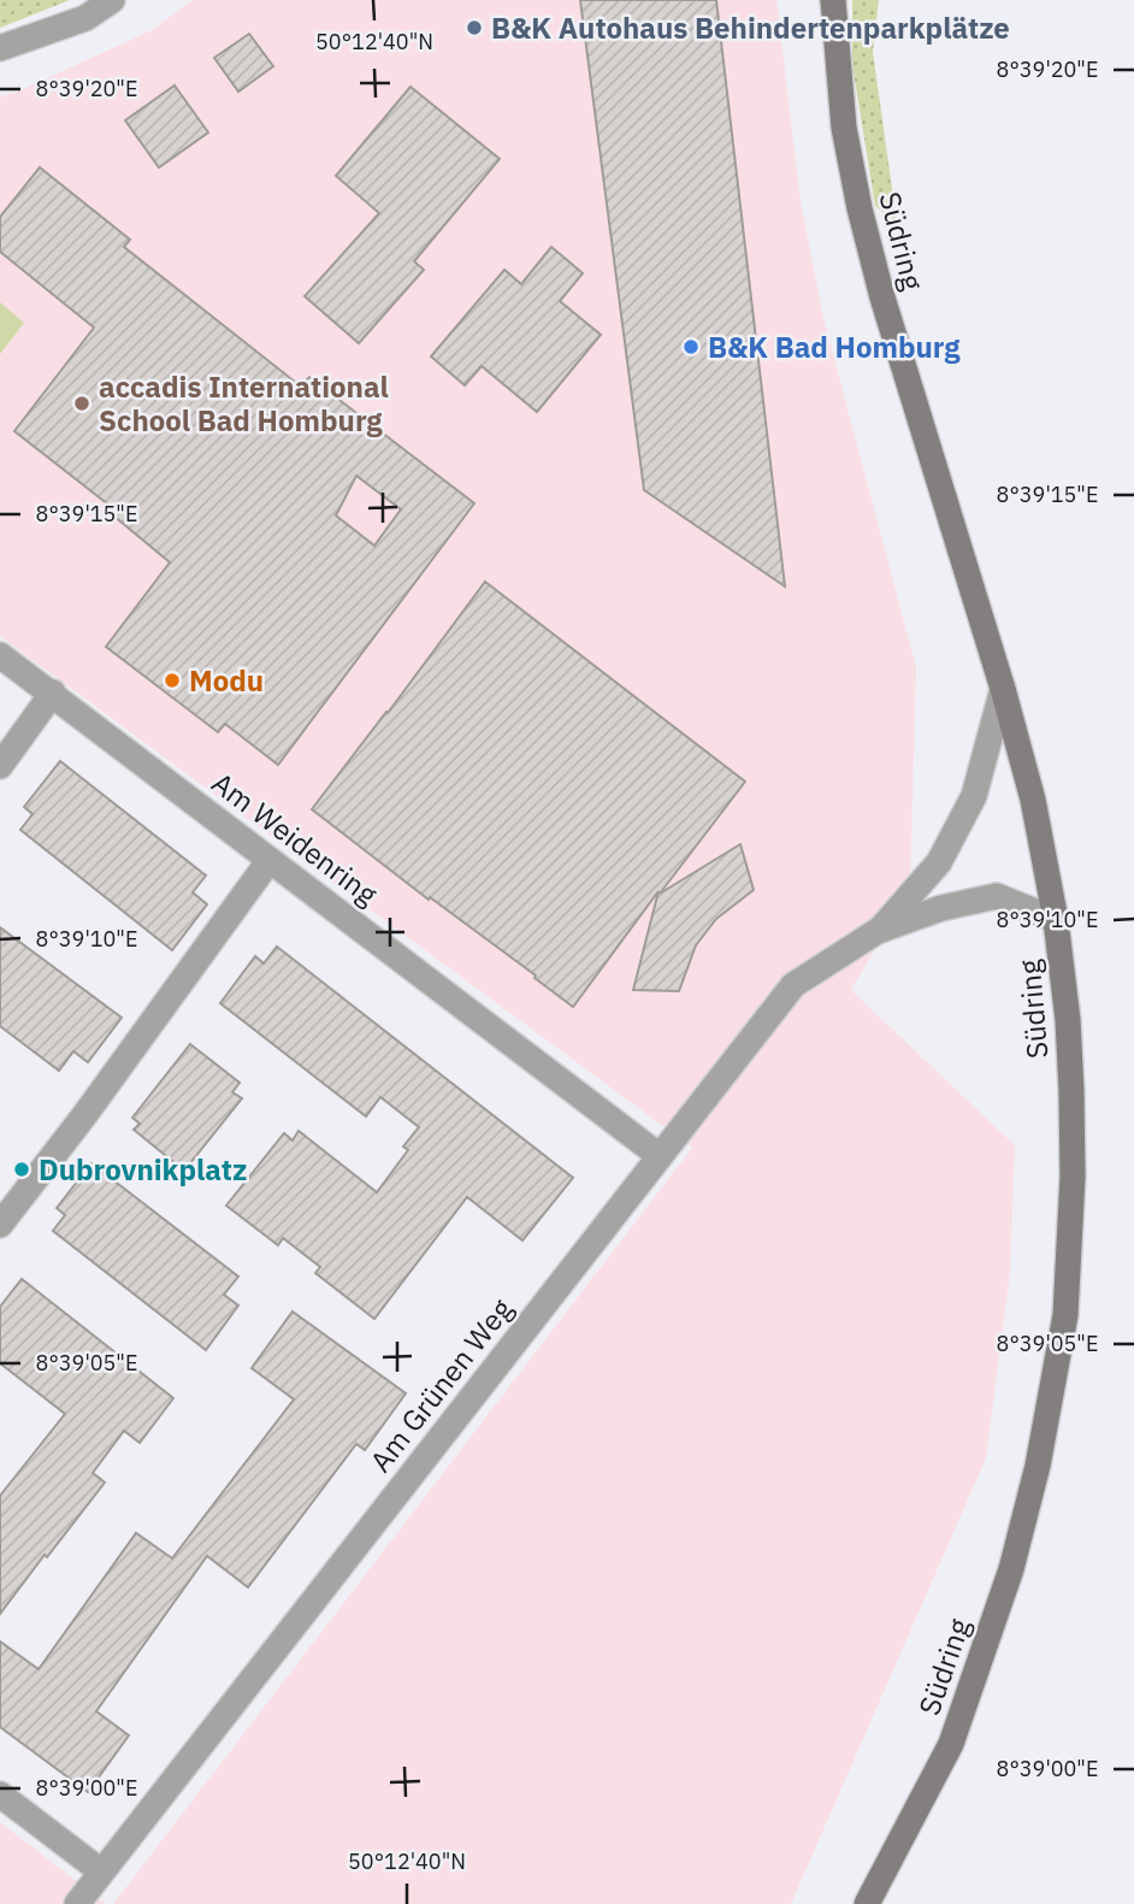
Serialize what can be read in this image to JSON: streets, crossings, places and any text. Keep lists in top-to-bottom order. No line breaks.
{"streets":{"main road":["Südring"],"street":["Am Weidenring","Am Grünen Weg"]},"crossings":[["Südring","Am Grünen Weg"],["Am Weidenring","Am Grünen Weg"]],"places":["B&K Autohaus Behindertenparkplätze","B&K Bad Homburg","accadis International School Bad Homburg","Modu","Dubrovnikplatz"],"coordinates":["50°12'40\"N","8°39'20\"E","8°39'15\"E","8°39'10\"E","8°39'05\"E","8°39'00\"E"]}
